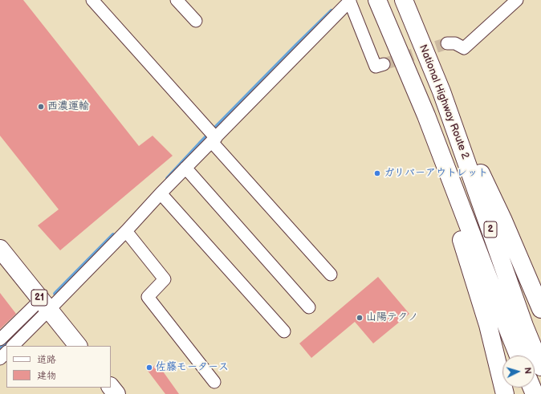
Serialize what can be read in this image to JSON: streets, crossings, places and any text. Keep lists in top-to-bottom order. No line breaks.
{"streets":{"main road":["National Highway Route 2","2","21"]},"crossings":[["National Highway Route 2","2"]],"places":["西濃運輸","ガリバーアウトレット","山陽テクノ","佐藤モータース"],"legend":["道路","建物"],"north":"right"}
